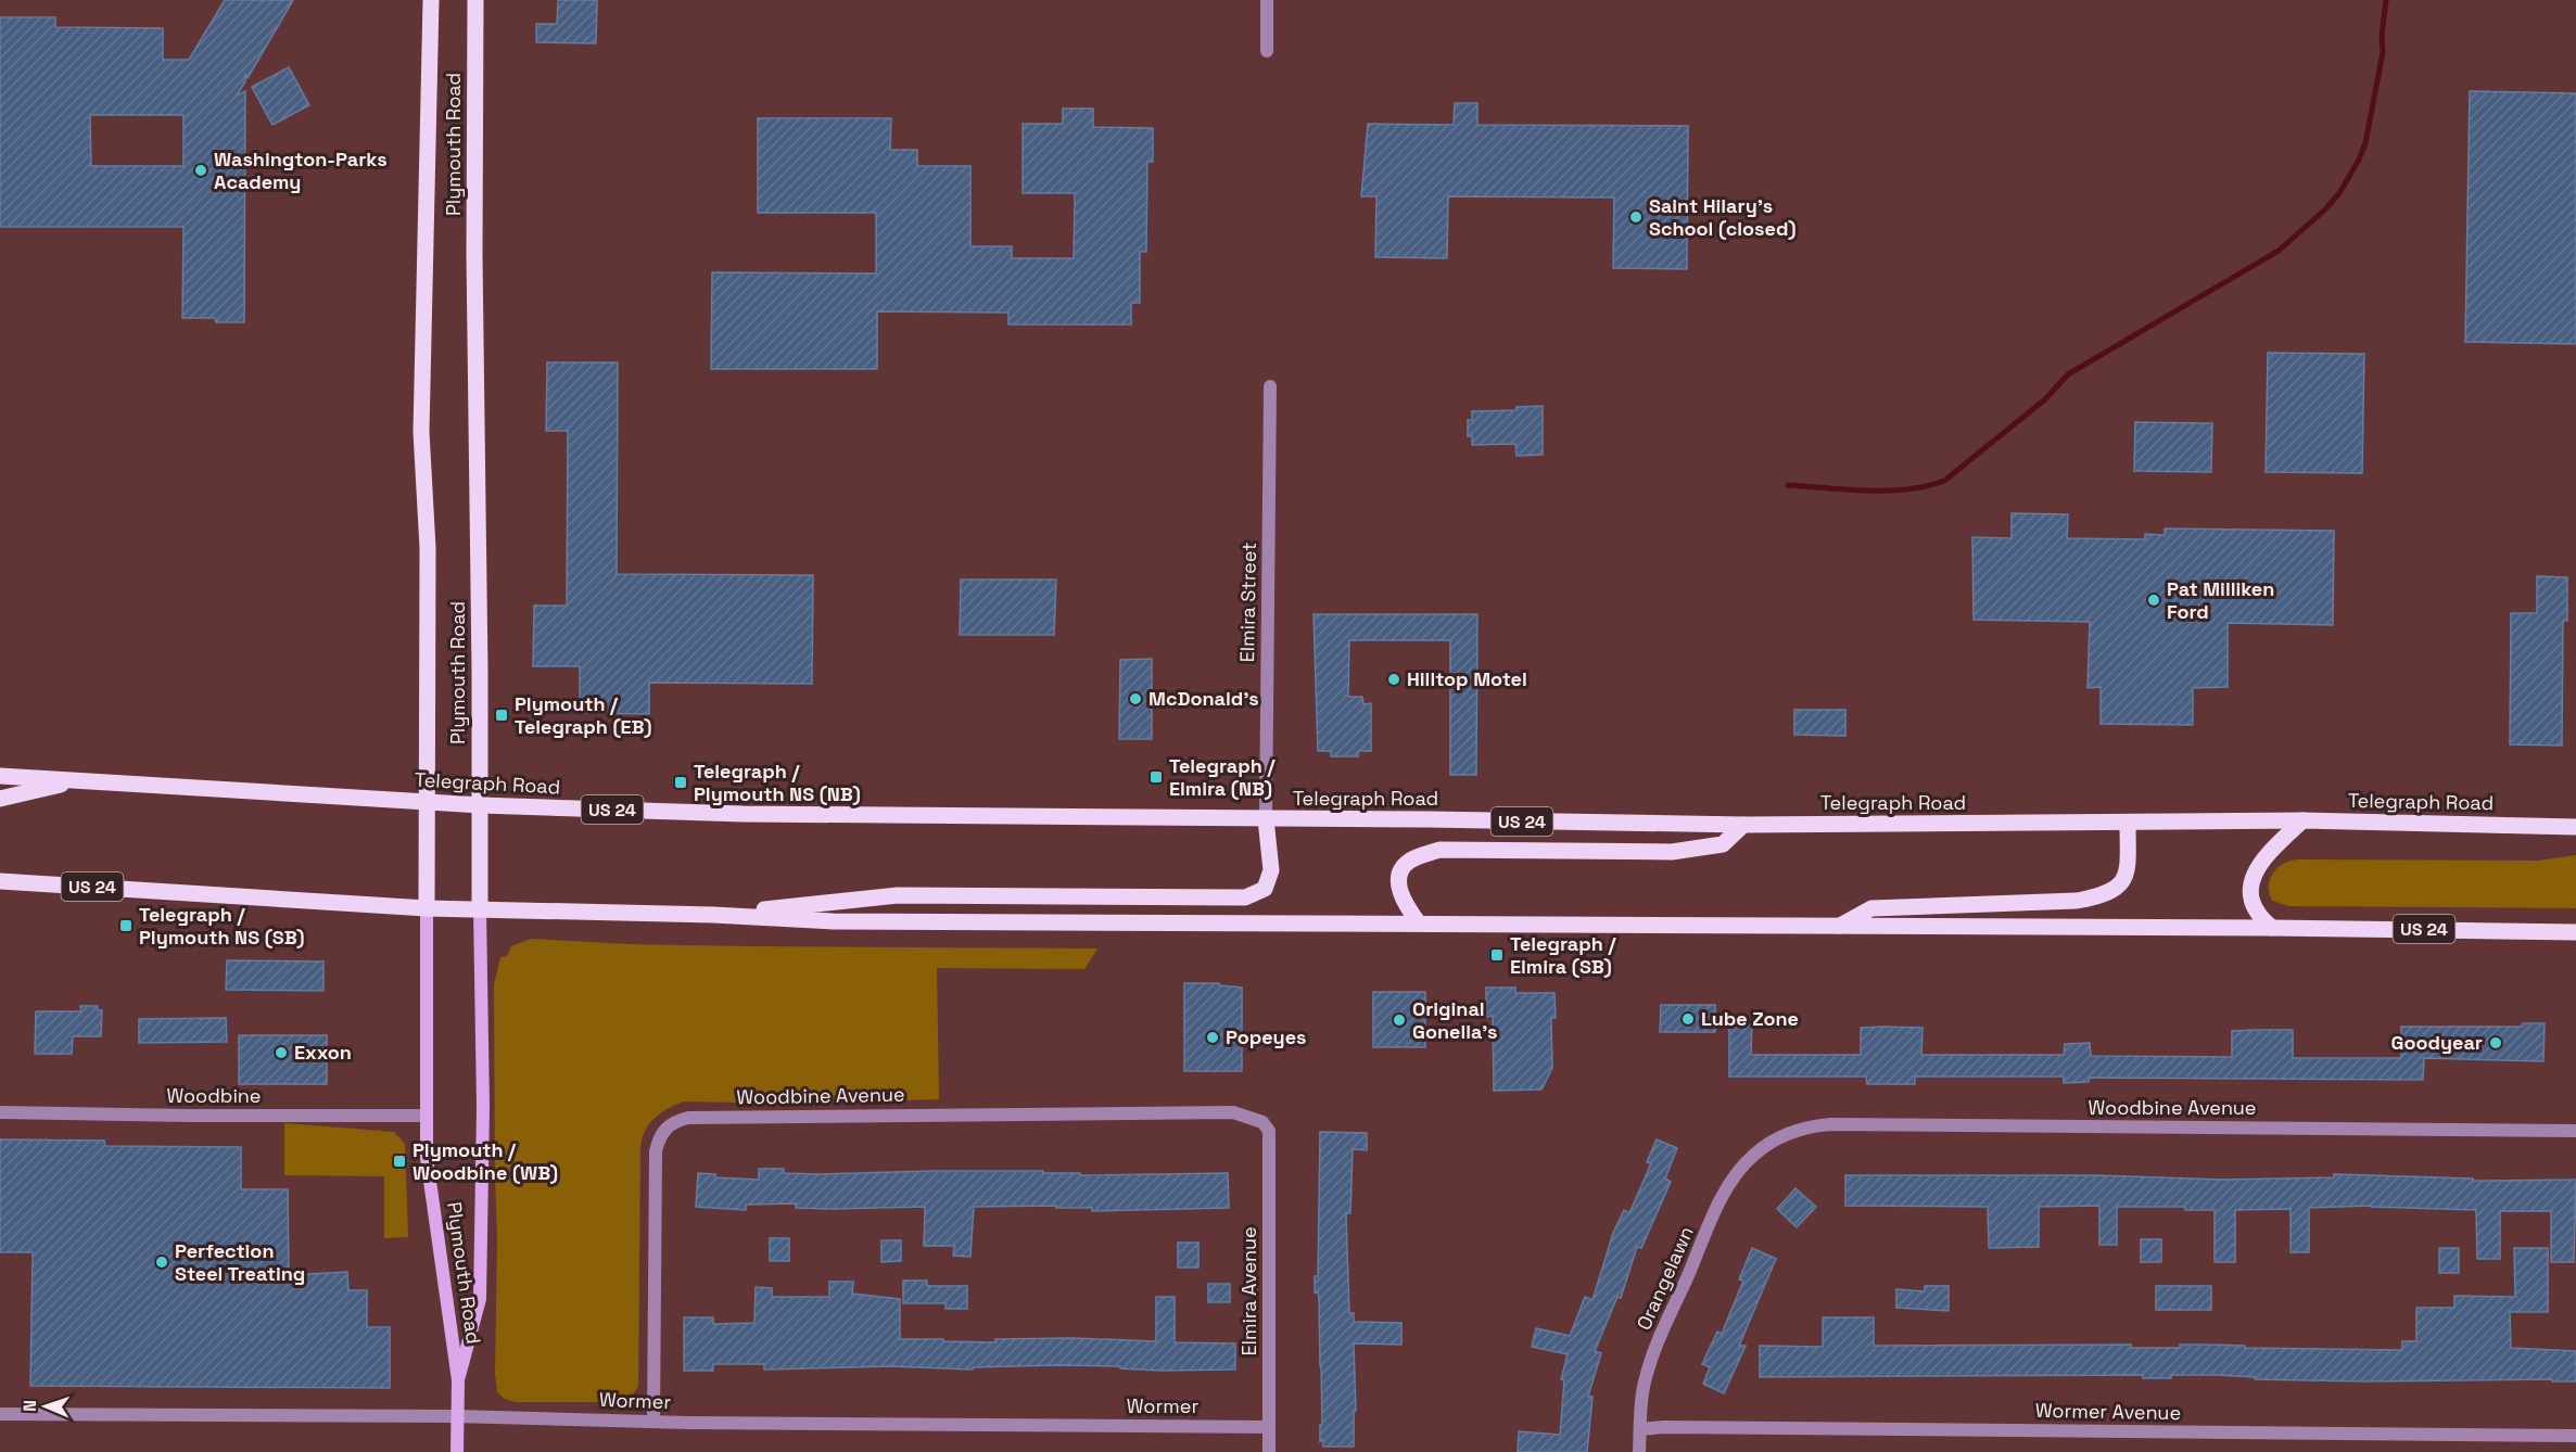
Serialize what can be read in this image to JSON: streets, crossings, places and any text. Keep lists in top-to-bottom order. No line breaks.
{"streets":{"main road":["Plymouth Road","Telegraph Road","US 24"],"street":["Elmira Street","Woodbine","Woodbine Avenue","Orangelawn","Elmira Avenue","Wormer","Wormer Avenue"]},"crossings":[["Plymouth Road","Telegraph Road"],["Plymouth Road","US 24"],["Plymouth Road","Woodbine"],["Plymouth Road","Wormer"],["Elmira Street","Telegraph Road"],["Woodbine Avenue","Orangelawn"],["Woodbine Avenue","Elmira Avenue"],["Woodbine Avenue","Wormer"],["Orangelawn","Wormer Avenue"],["Elmira Avenue","Wormer"]],"places":{"other":["Washington-Parks Academy","Saint Hilary's School (closed)","Pat Milliken Ford","Hilltop Motel","McDonald's","Lube Zone","Original Gonella's","Popeyes","Goodyear","Exxon","Perfection Steel Treating"],"transit":["Plymouth / Telegraph (EB)","Telegraph / Elmira (NB)","Telegraph / Plymouth NS (NB)","Telegraph / Plymouth NS (SB)","Telegraph / Elmira (SB)","Plymouth / Woodbine (WB)"]},"north":"left"}
